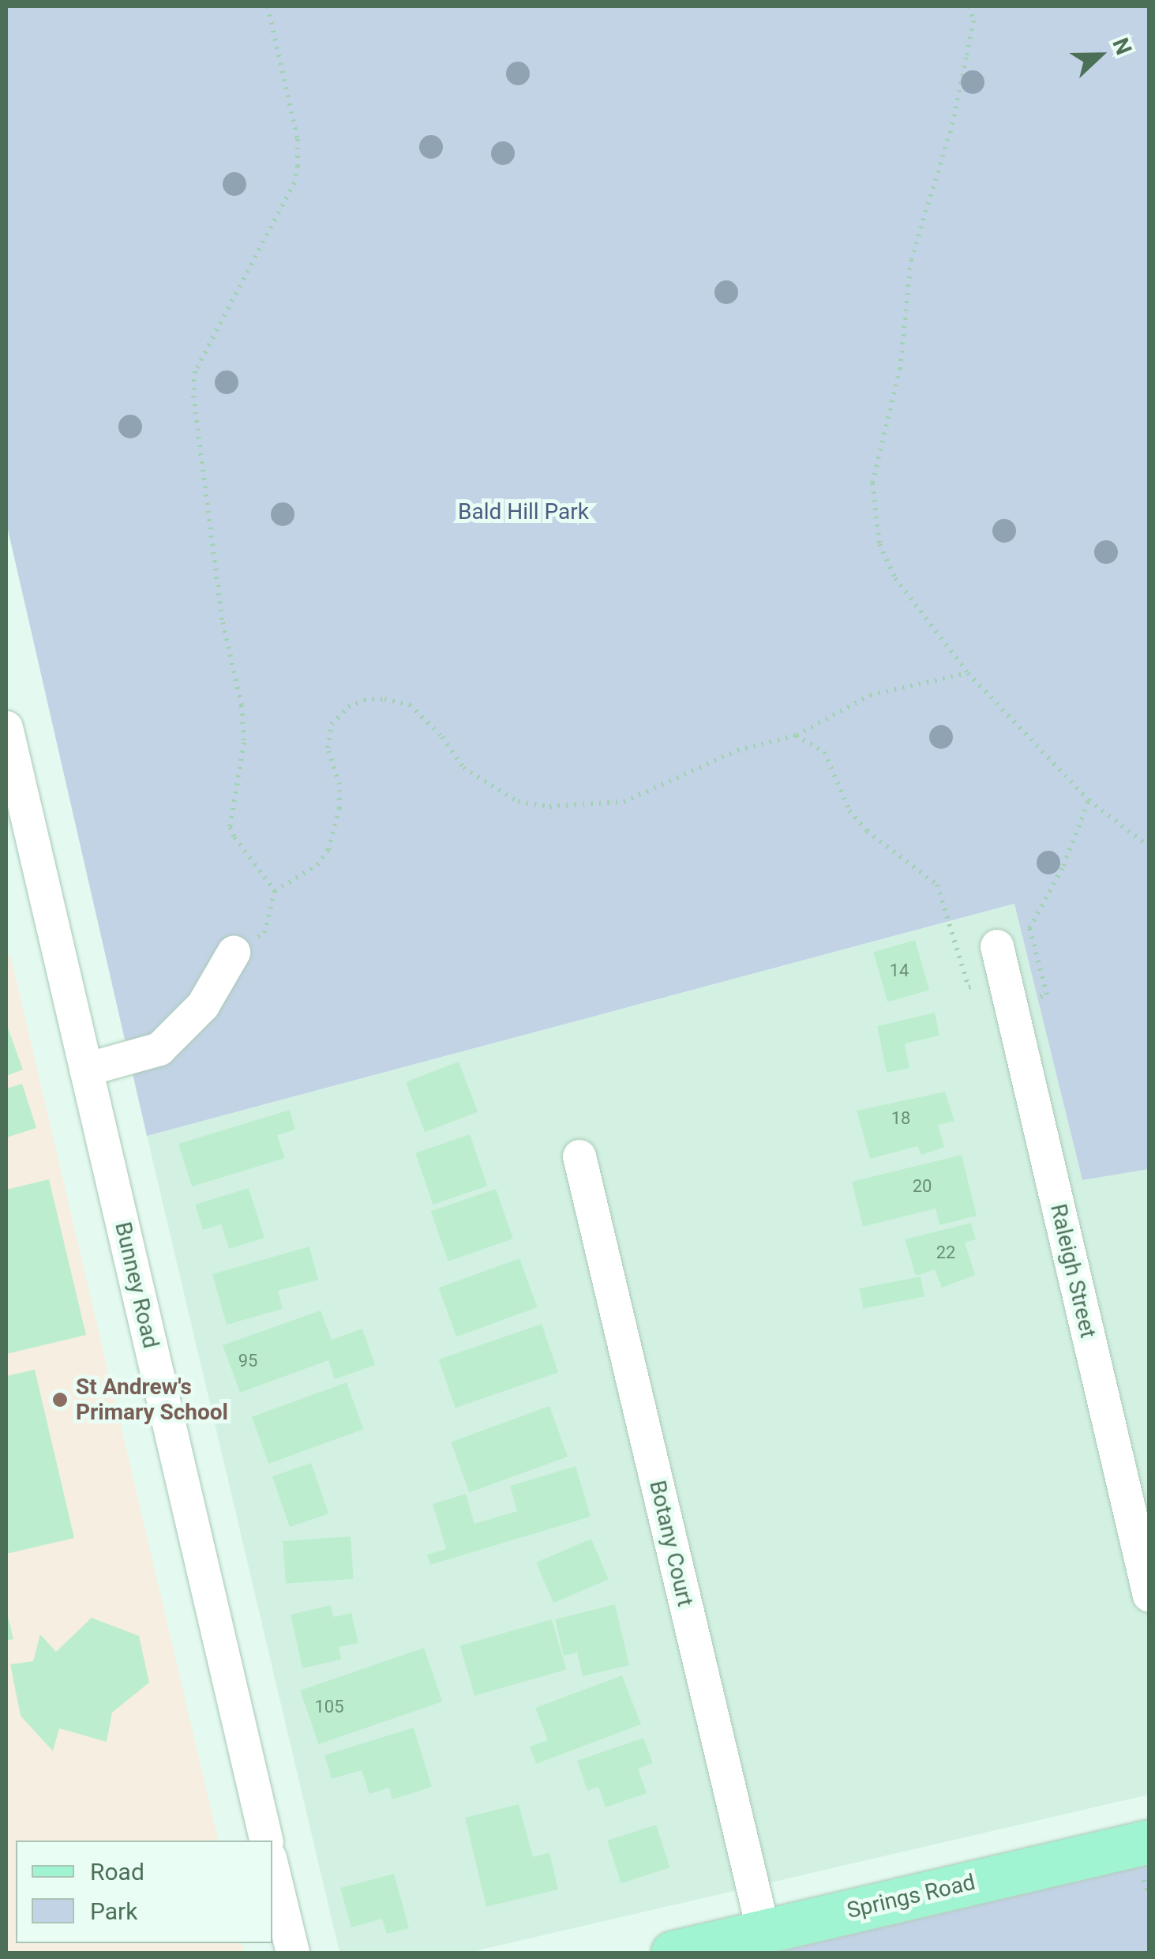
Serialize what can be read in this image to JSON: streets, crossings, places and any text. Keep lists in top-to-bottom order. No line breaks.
{"streets":{"main road":["Springs Road"],"street":["Raleigh Street","Bunney Road","Botany Court"]},"crossings":[["Botany Court","Springs Road"]],"parks":["Bald Hill Park"],"places":["St Andrew's Primary School"],"house_numbers":["14","18","20","22","95","105"],"legend":["Road","Park"],"north":"right"}
